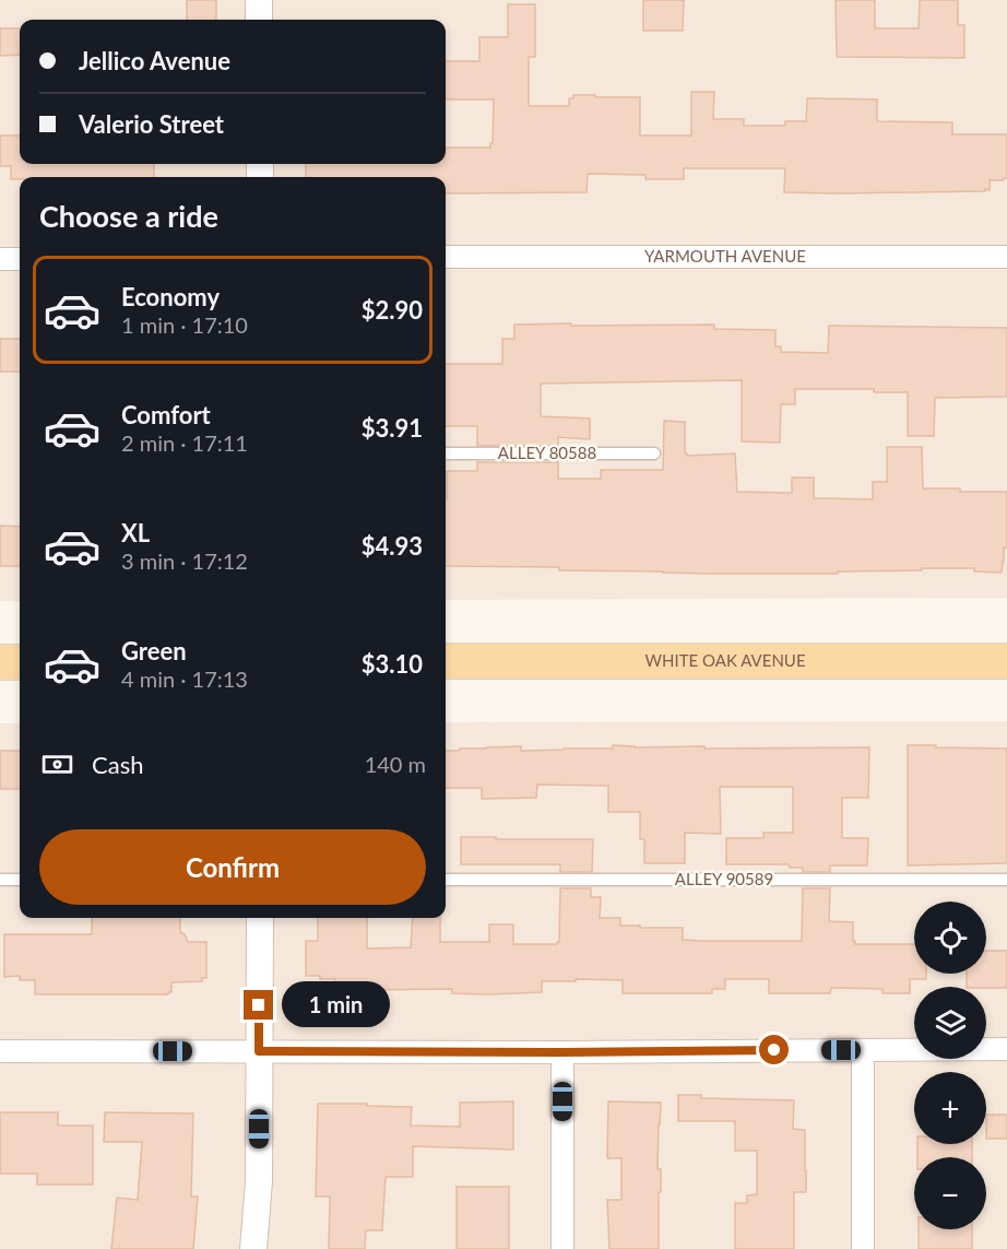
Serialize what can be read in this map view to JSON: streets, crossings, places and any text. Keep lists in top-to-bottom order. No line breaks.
{"streets":{"main road":["WHITE OAK AVENUE"],"street":["YARMOUTH AVENUE"],"lane":["ALLEY 80588","ALLEY 90589"]},"page":{"banner":["Jellico Avenue","Valerio Street"],"heading":"Choose a ride","list":[{"name":"Economy","note":"1 min · 17:10","value":"$2.90"},{"name":"Comfort","note":"2 min · 17:11","value":"$3.91"},{"name":"XL","note":"3 min · 17:12","value":"$4.93"},{"name":"Green","note":"4 min · 17:13","value":"$3.10"}],"pay":["Cash","140 m"],"buttons":"Confirm","map_buttons":["+","−"],"bubble":"1 min"}}
